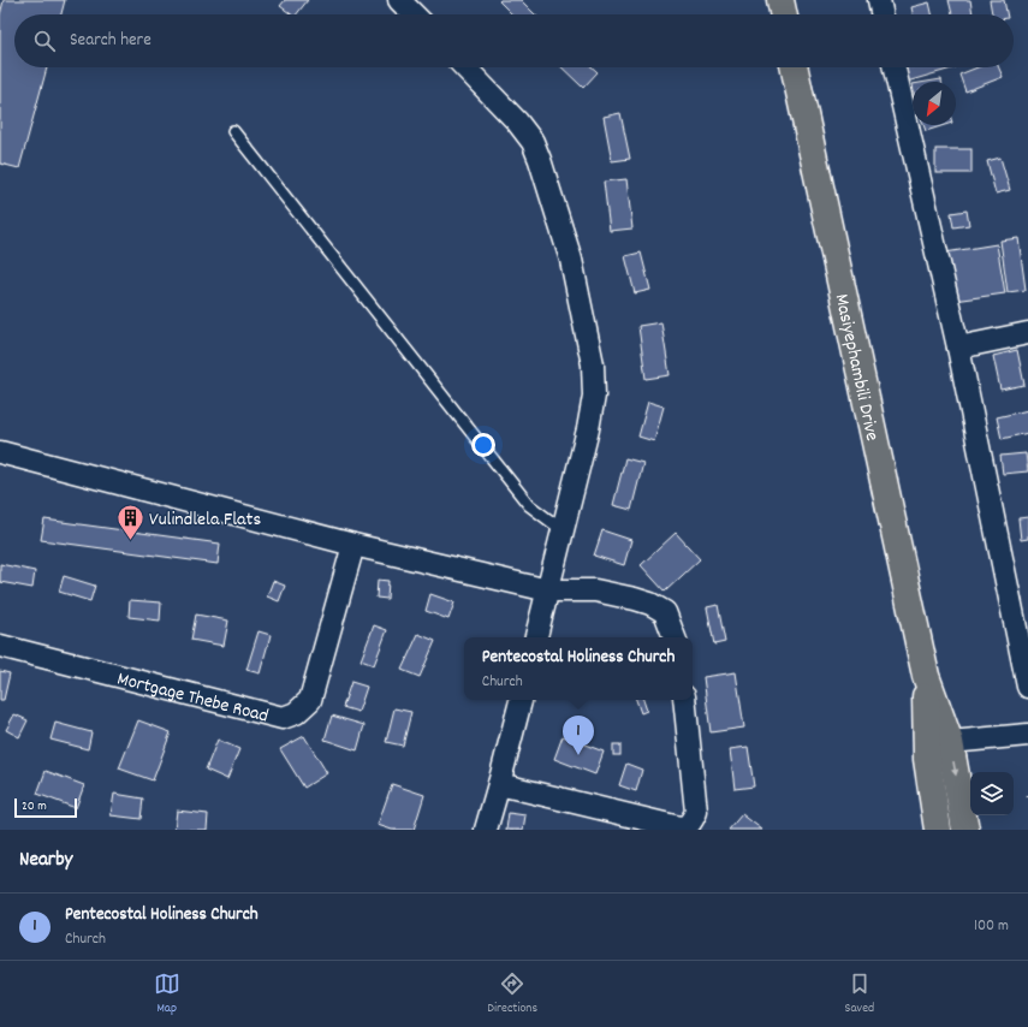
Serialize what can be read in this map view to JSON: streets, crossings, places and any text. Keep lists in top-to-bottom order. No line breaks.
{"streets":{"main road":["Masiyephambili Drive"],"street":["Mortgage Thebe Road"]},"places":{"building":["Vulindlela Flats"]},"scale_bar":"20 m","north":"bottom left","page":{"search":"Search here","popup":["Pentecostal Holiness Church","Church"],"pins":"1","scale":"20 m","heading":"Nearby","list":[{"mark":"1","name":"Pentecostal Holiness Church","note":"Church","value":"100 m"}],"nav":["Map","Directions","Saved"]}}
